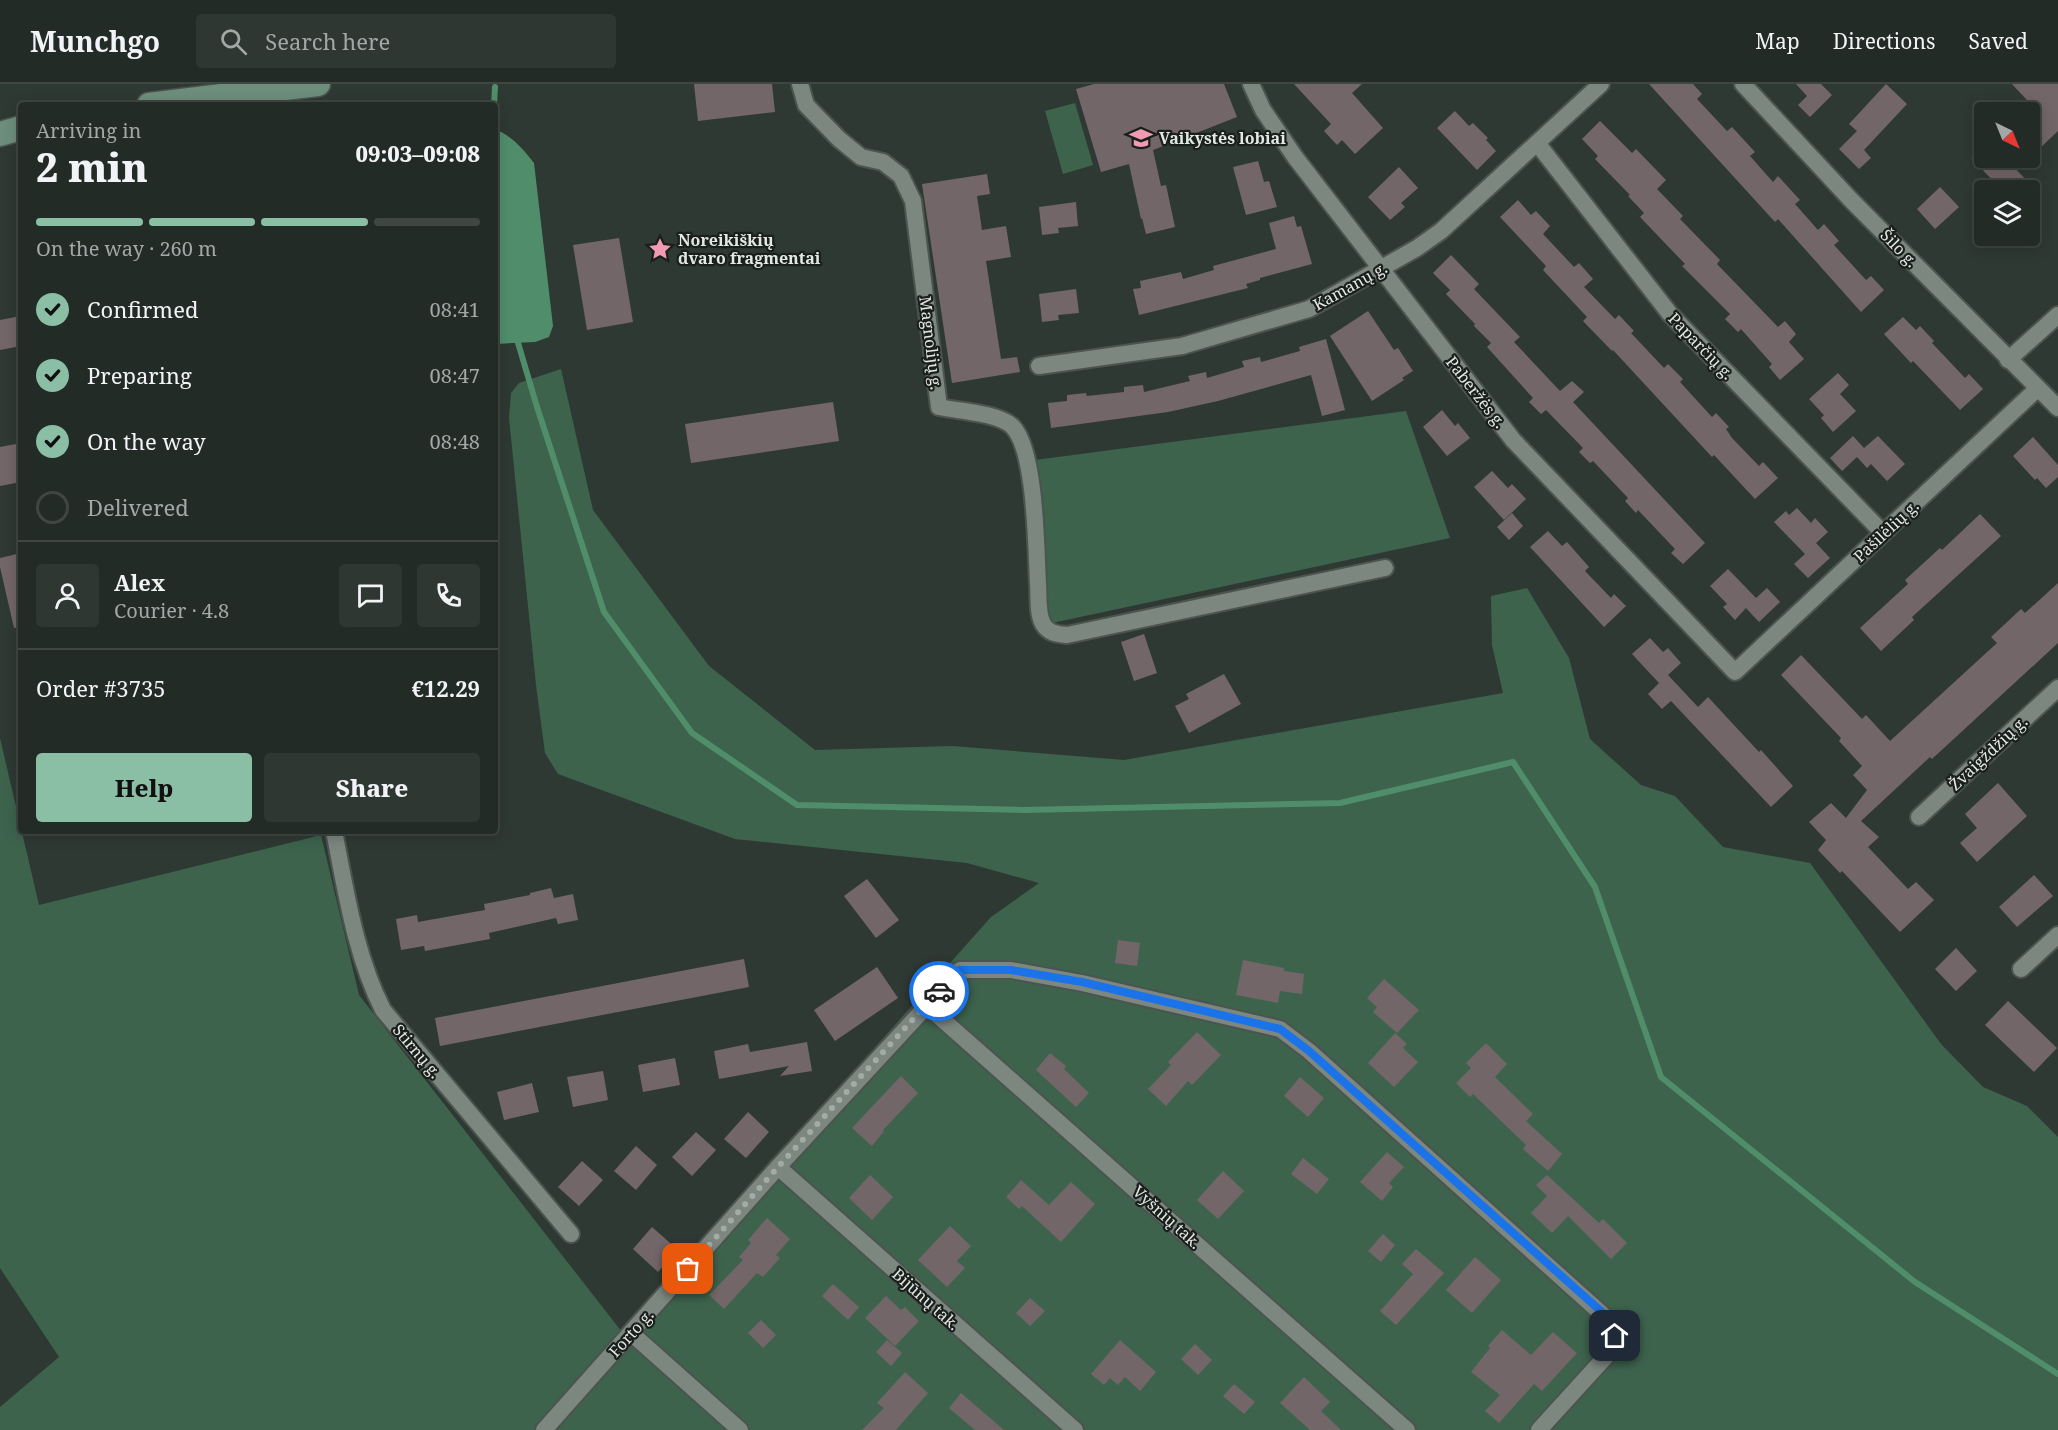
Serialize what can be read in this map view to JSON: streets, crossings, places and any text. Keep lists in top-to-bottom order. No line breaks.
{"streets":{"street":["Šilo g.","Kamanų g.","Magnolijų g.","Paparčių g.","Paberžės g.","Pašilėlių g.","Žvaigždžių g.","Stirnų g.","Vyšnių tak.","Bijūnų tak.","Forto g."]},"crossings":[["Šilo g.","Pašilėlių g."],["Kamanų g.","Paparčių g."],["Kamanų g.","Paberžės g."],["Paparčių g.","Pašilėlių g."],["Paberžės g.","Pašilėlių g."],["Vyšnių tak.","Forto g."],["Bijūnų tak.","Forto g."]],"places":{"school or university":["Vaikystės lobiai"],"place":["Noreikiškių dvaro fragmentai"]},"north":"bottom right","page":{"header":"Munchgo","search":"Search here","nav":["Map","Directions","Saved"],"heading":["2 min","Arriving in","09:03–09:08"],"panel":["Alex","Courier · 4.8","Order #3735","€12.29"],"bar":"On the way · 260 m","list":[["Confirmed","08:41"],["Preparing","08:47"],["On the way","08:48"],"Delivered"],"buttons":["Help","Share"]}}
